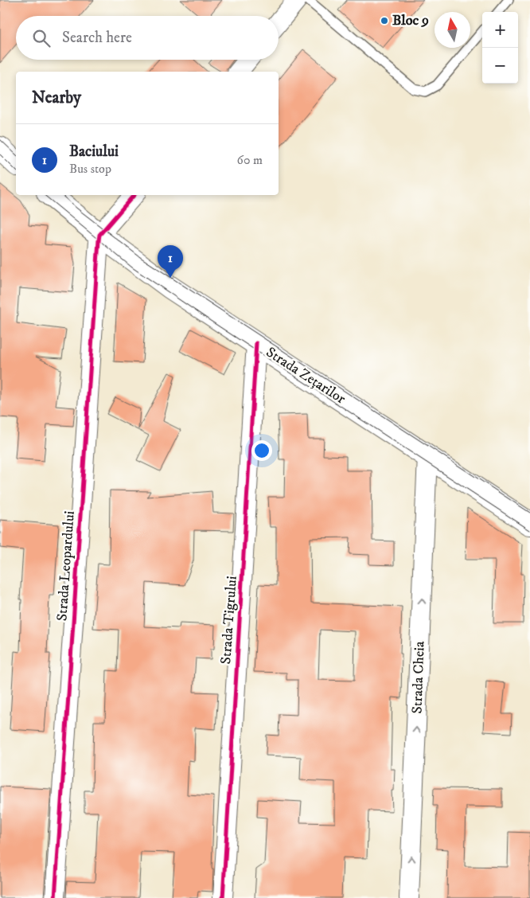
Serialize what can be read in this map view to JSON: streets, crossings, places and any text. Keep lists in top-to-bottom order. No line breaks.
{"streets":{"main road":["Strada Zețarilor"],"street":["Strada Leopardului","Strada Tigrului","Strada Cheia"]},"crossings":[["Strada Zețarilor","Strada Leopardului"],["Strada Zețarilor","Strada Tigrului"],["Strada Zețarilor","Strada Cheia"]],"one_way":["Strada Cheia"],"places":["Bloc 9"],"north":"top","page":{"map_buttons":["+","−"],"search":"Search here","heading":"Nearby","list":[{"mark":"1","name":"Baciului","note":"Bus stop","value":"60 m"}],"pins":"1"}}
